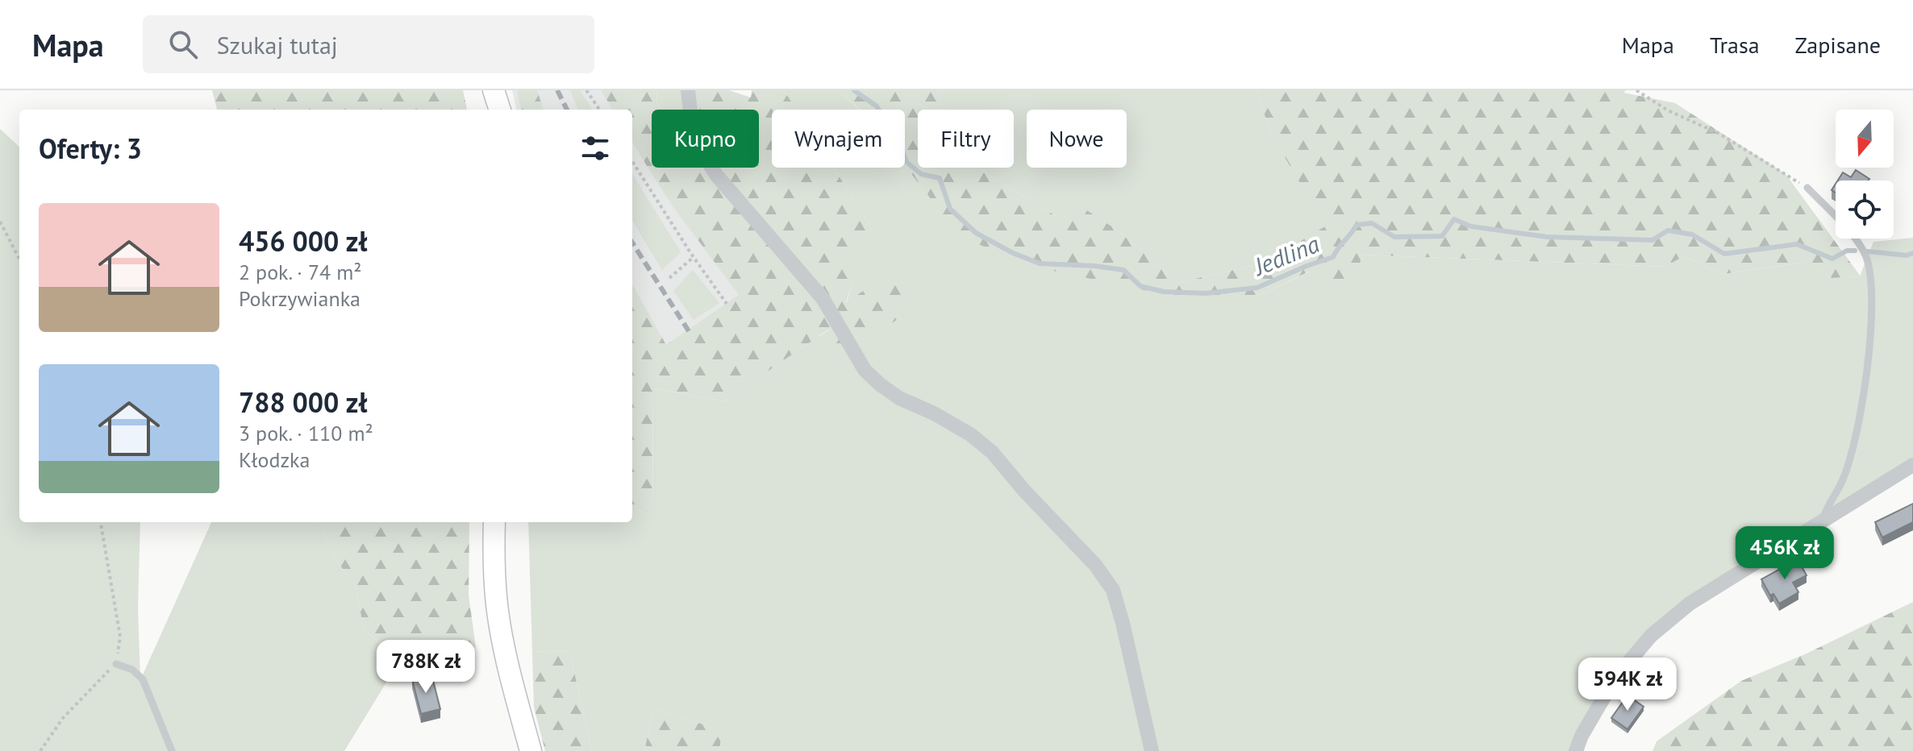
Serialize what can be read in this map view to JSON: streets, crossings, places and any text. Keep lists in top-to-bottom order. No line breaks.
{"water":["Jedlina"],"north":"bottom","page":{"header":"Mapa","search":"Szukaj tutaj","nav":["Mapa","Trasa","Zapisane"],"chip":["Kupno","Wynajem","Filtry","Nowe"],"heading":"Oferty: 3","list":[{"name":"456 000 zł","note":"2 pok. · 74 m² · Pokrzywianka"},{"name":"788 000 zł","note":"3 pok. · 110 m² · Kłodzka"}],"price":["456K zł","788K zł","594K zł"]}}
